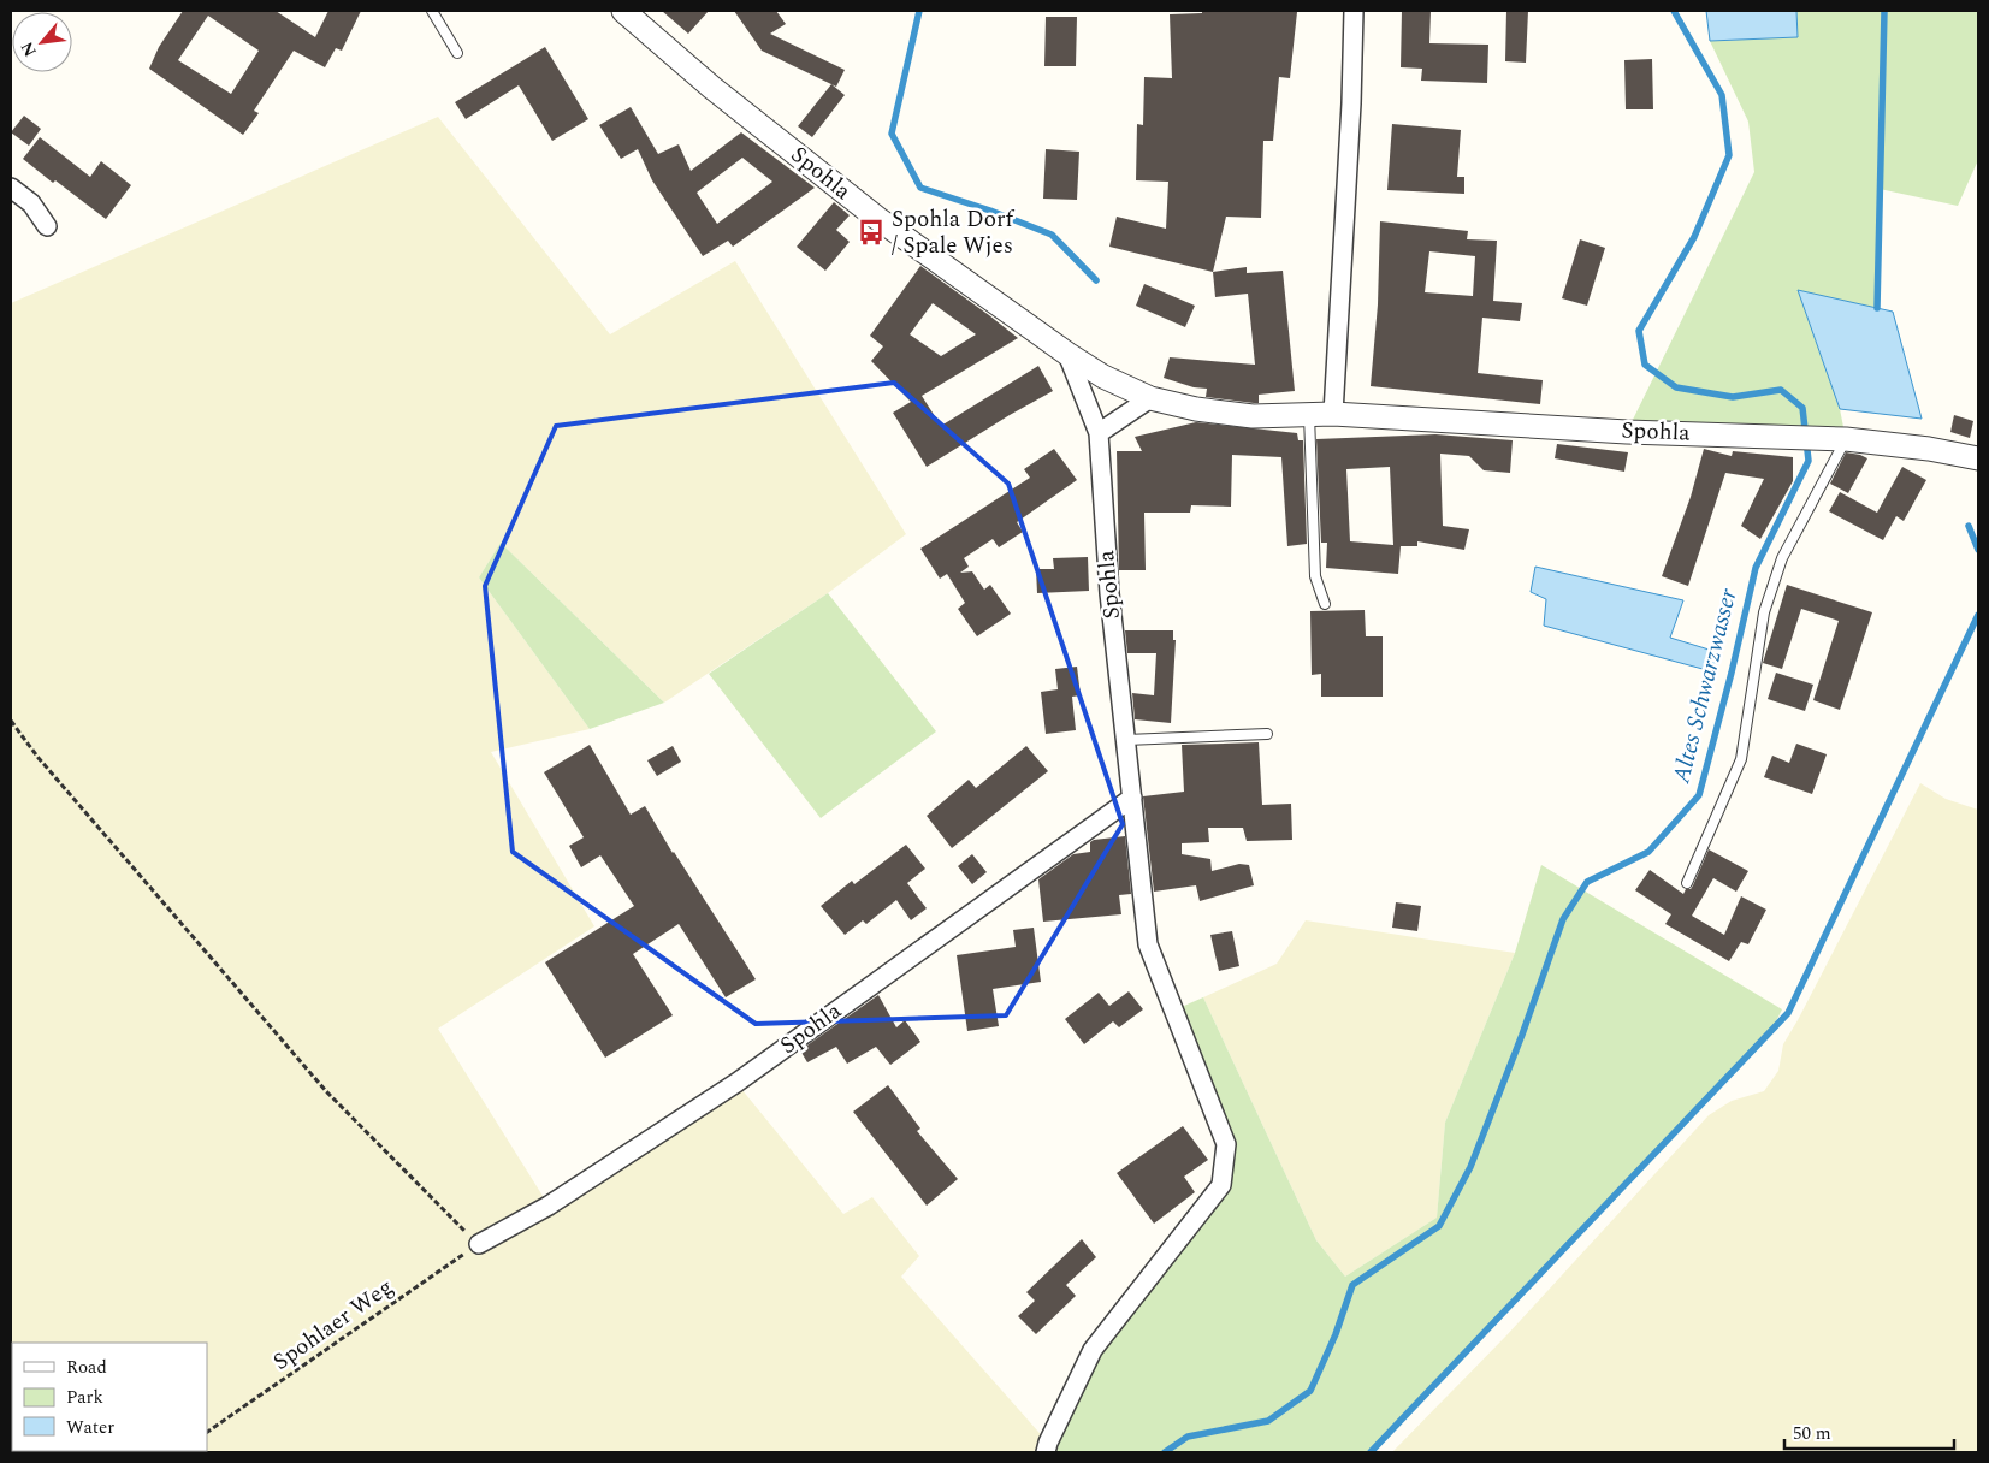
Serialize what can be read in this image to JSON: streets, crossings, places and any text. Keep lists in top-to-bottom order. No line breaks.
{"streets":{"street":["Spohla"],"path":["Spohlaer Weg"]},"crossings":[["Spohla","Spohlaer Weg"]],"water":["Altes Schwarzwasser"],"places":{"bus stop":["Spohla Dorf / Spale Wjes"]},"legend":["Road","Park","Water"],"scale_bar":"50 m","north":"bottom left"}
